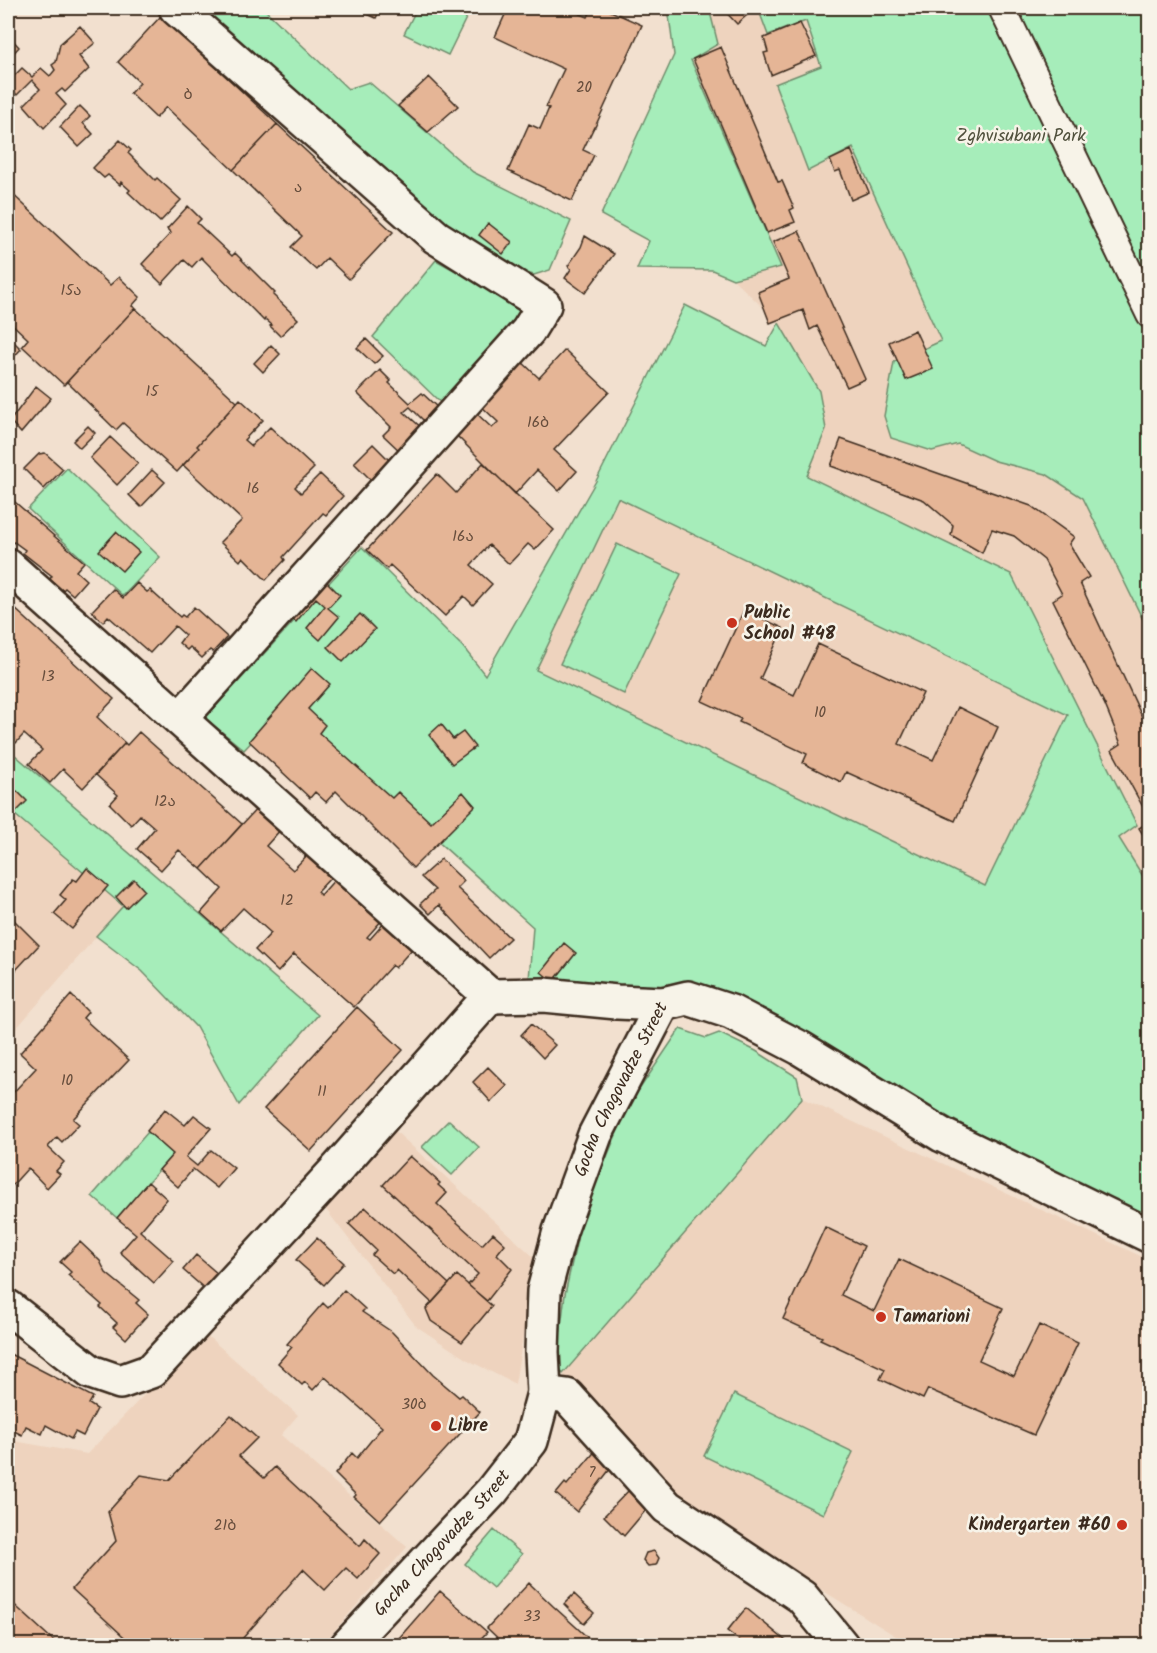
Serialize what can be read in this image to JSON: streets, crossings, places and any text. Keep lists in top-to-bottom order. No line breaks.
{"streets":{"street":["Gocha Chogovadze Street"]},"parks":["Zghvisubani Park"],"places":["Public School #48","Tamarioni","Libre","Kindergarten #60"],"house_numbers":["20","ბ","ა","15ა","15","16ბ","16","16ა","13","10","12ა","12","10","11","30ბ","7","21ბ","33"]}
